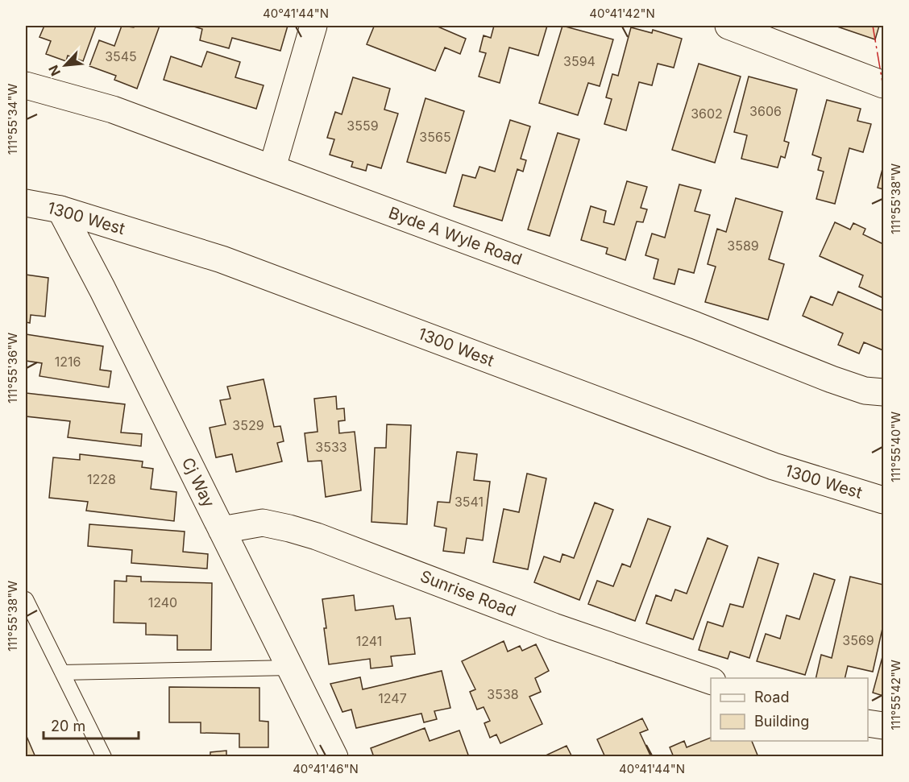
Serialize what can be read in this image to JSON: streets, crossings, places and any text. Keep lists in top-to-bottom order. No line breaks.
{"streets":{"street":["1300 West","Byde A Wyle Road","Cj Way","Sunrise Road"]},"crossings":[["1300 West","Cj Way"],["Cj Way","Sunrise Road"]],"house_numbers":["3545","3594","3606","3602","3559","3565","3589","1216","3529","3533","1228","3541","1240","3569","1241","3538","1247"],"legend":["Road","Building"],"scale_bar":"20 m","north":"bottom left","coordinates":["40°41'44\"N","40°41'42\"N","111°55'34\"W","111°55'38\"W","111°55'36\"W","111°55'40\"W","111°55'42\"W","40°41'46\"N"]}
